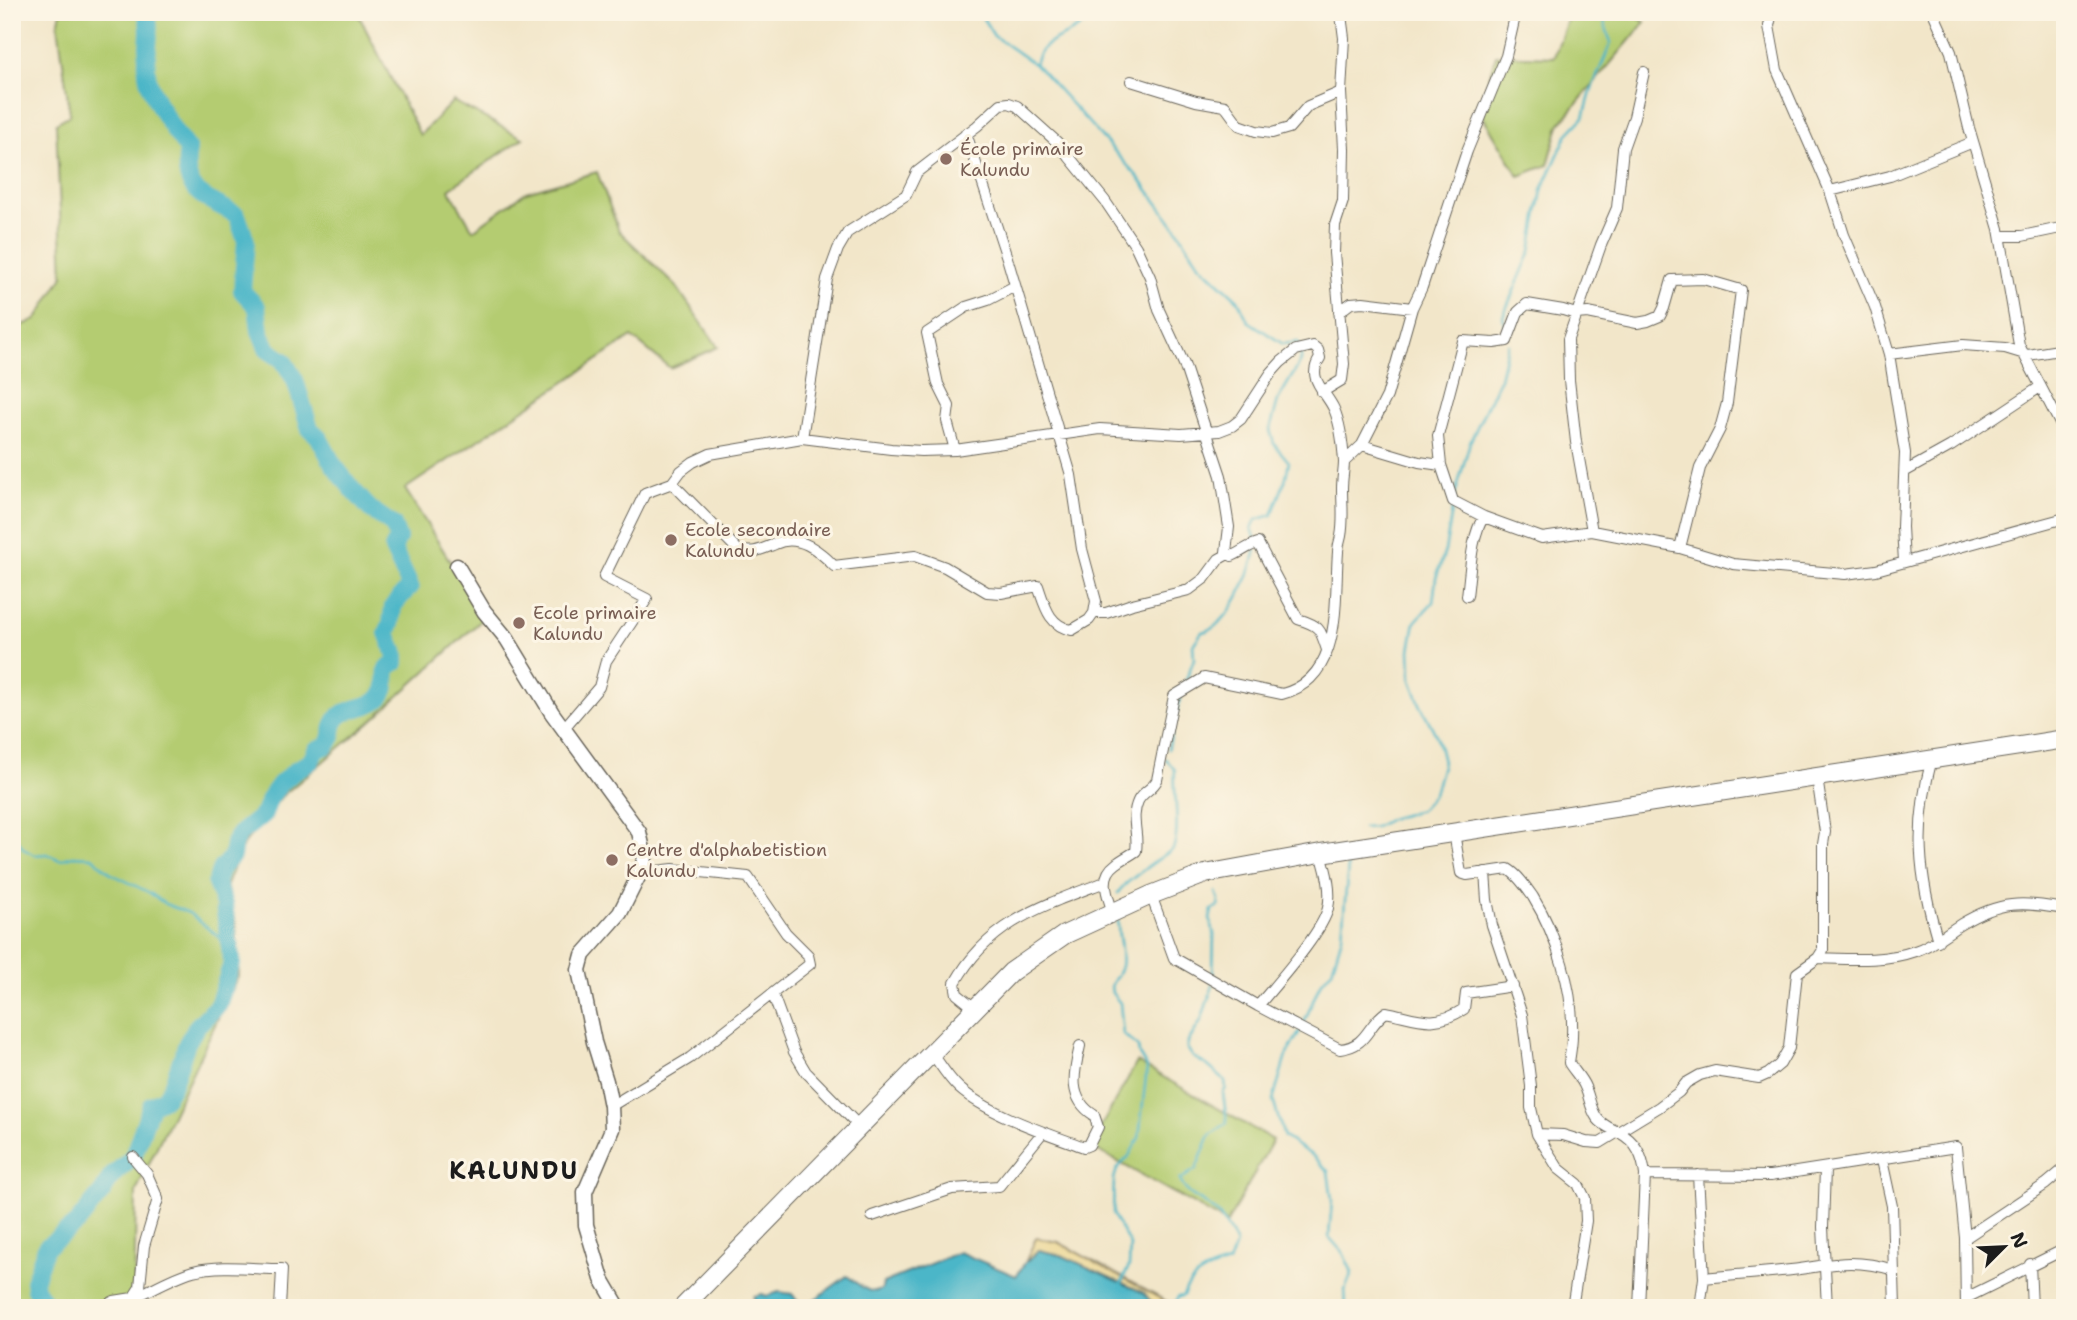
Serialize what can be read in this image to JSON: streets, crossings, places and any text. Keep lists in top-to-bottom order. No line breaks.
{"districts":["KALUNDU"],"places":["École primaire Kalundu","Ecole secondaire Kalundu","Ecole primaire Kalundu","Centre d'alphabetistion Kalundu"],"north":"top right"}
